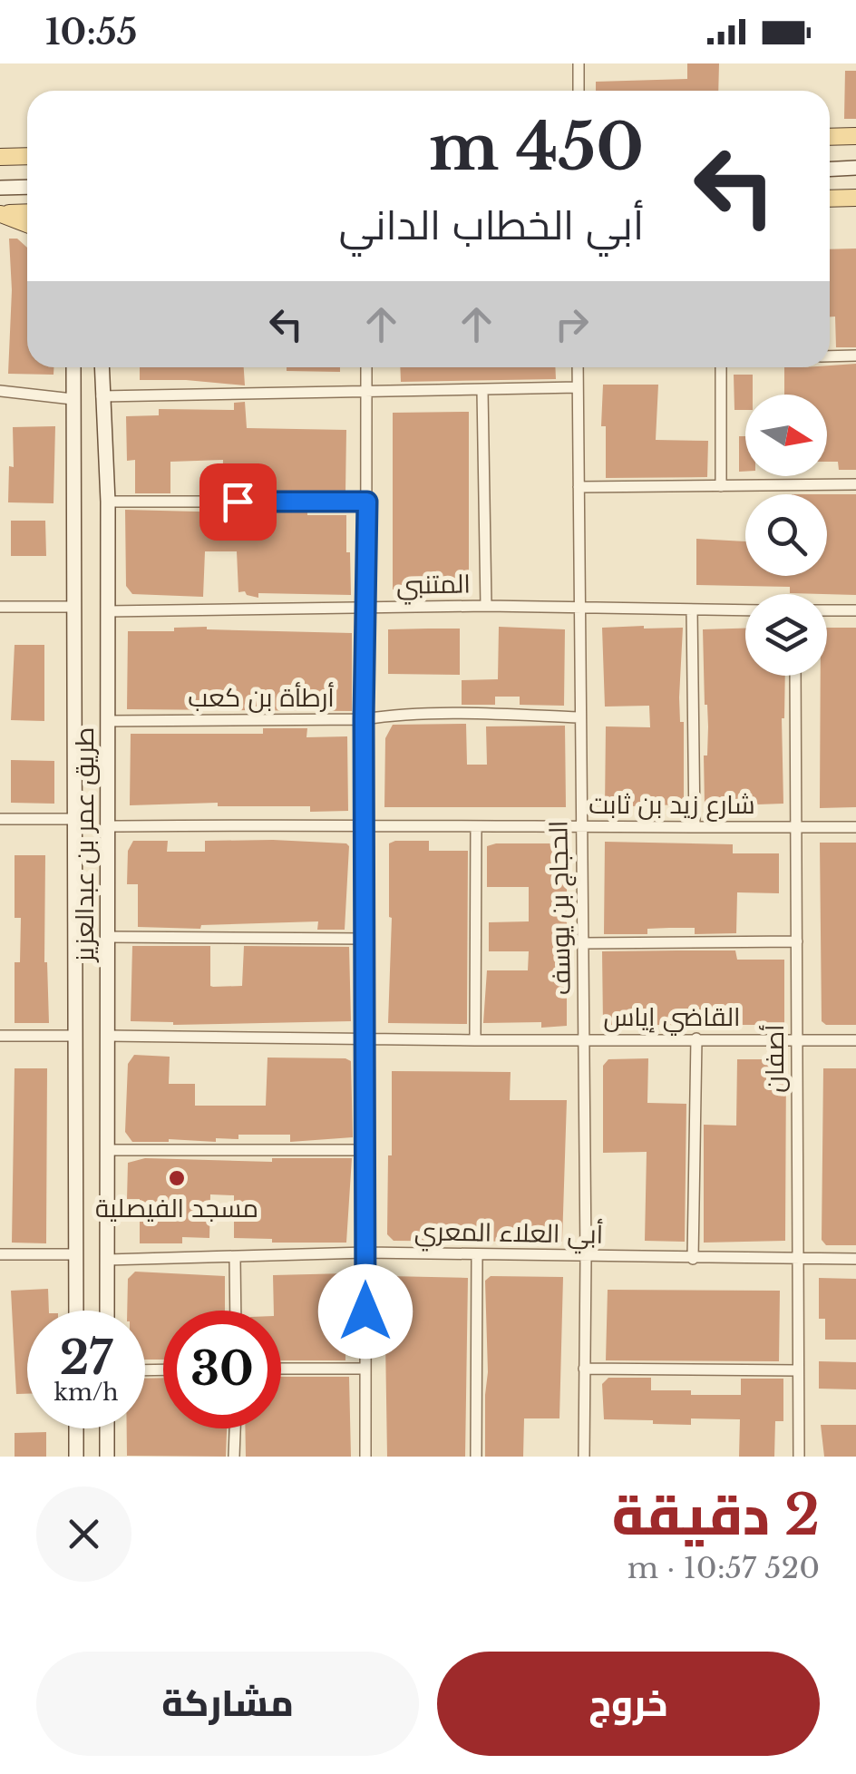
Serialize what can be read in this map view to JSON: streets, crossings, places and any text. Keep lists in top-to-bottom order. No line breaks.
{"streets":{"main road":["طريق عمر بن عبدالعزيز"],"street":["المتنبي","أرطأة بن كعب","شارع زيد بن ثابت","الحجاج بن يوسف","القاضي إياس","أصفان","أبي العلاء المعري"]},"crossings":[["المتنبي","طريق عمر بن عبدالعزيز"],["المتنبي","الحجاج بن يوسف"],["أرطأة بن كعب","طريق عمر بن عبدالعزيز"],["أرطأة بن كعب","الحجاج بن يوسف"],["شارع زيد بن ثابت","طريق عمر بن عبدالعزيز"],["شارع زيد بن ثابت","الحجاج بن يوسف"],["شارع زيد بن ثابت","أصفان"],["طريق عمر بن عبدالعزيز","القاضي إياس"],["طريق عمر بن عبدالعزيز","أبي العلاء المعري"],["الحجاج بن يوسف","القاضي إياس"],["الحجاج بن يوسف","أبي العلاء المعري"],["القاضي إياس","أصفان"],["أصفان","أبي العلاء المعري"]],"places":["مسجد الفيصلية"],"north":"right","page":{"status":"10:55","turn":["450 m","أبي الخطاب الداني"],"speed":"27 km/h","limit":"30","heading":["2 دقيقة","520 m · 10:57"],"buttons":["خروج","مشاركة"]}}
